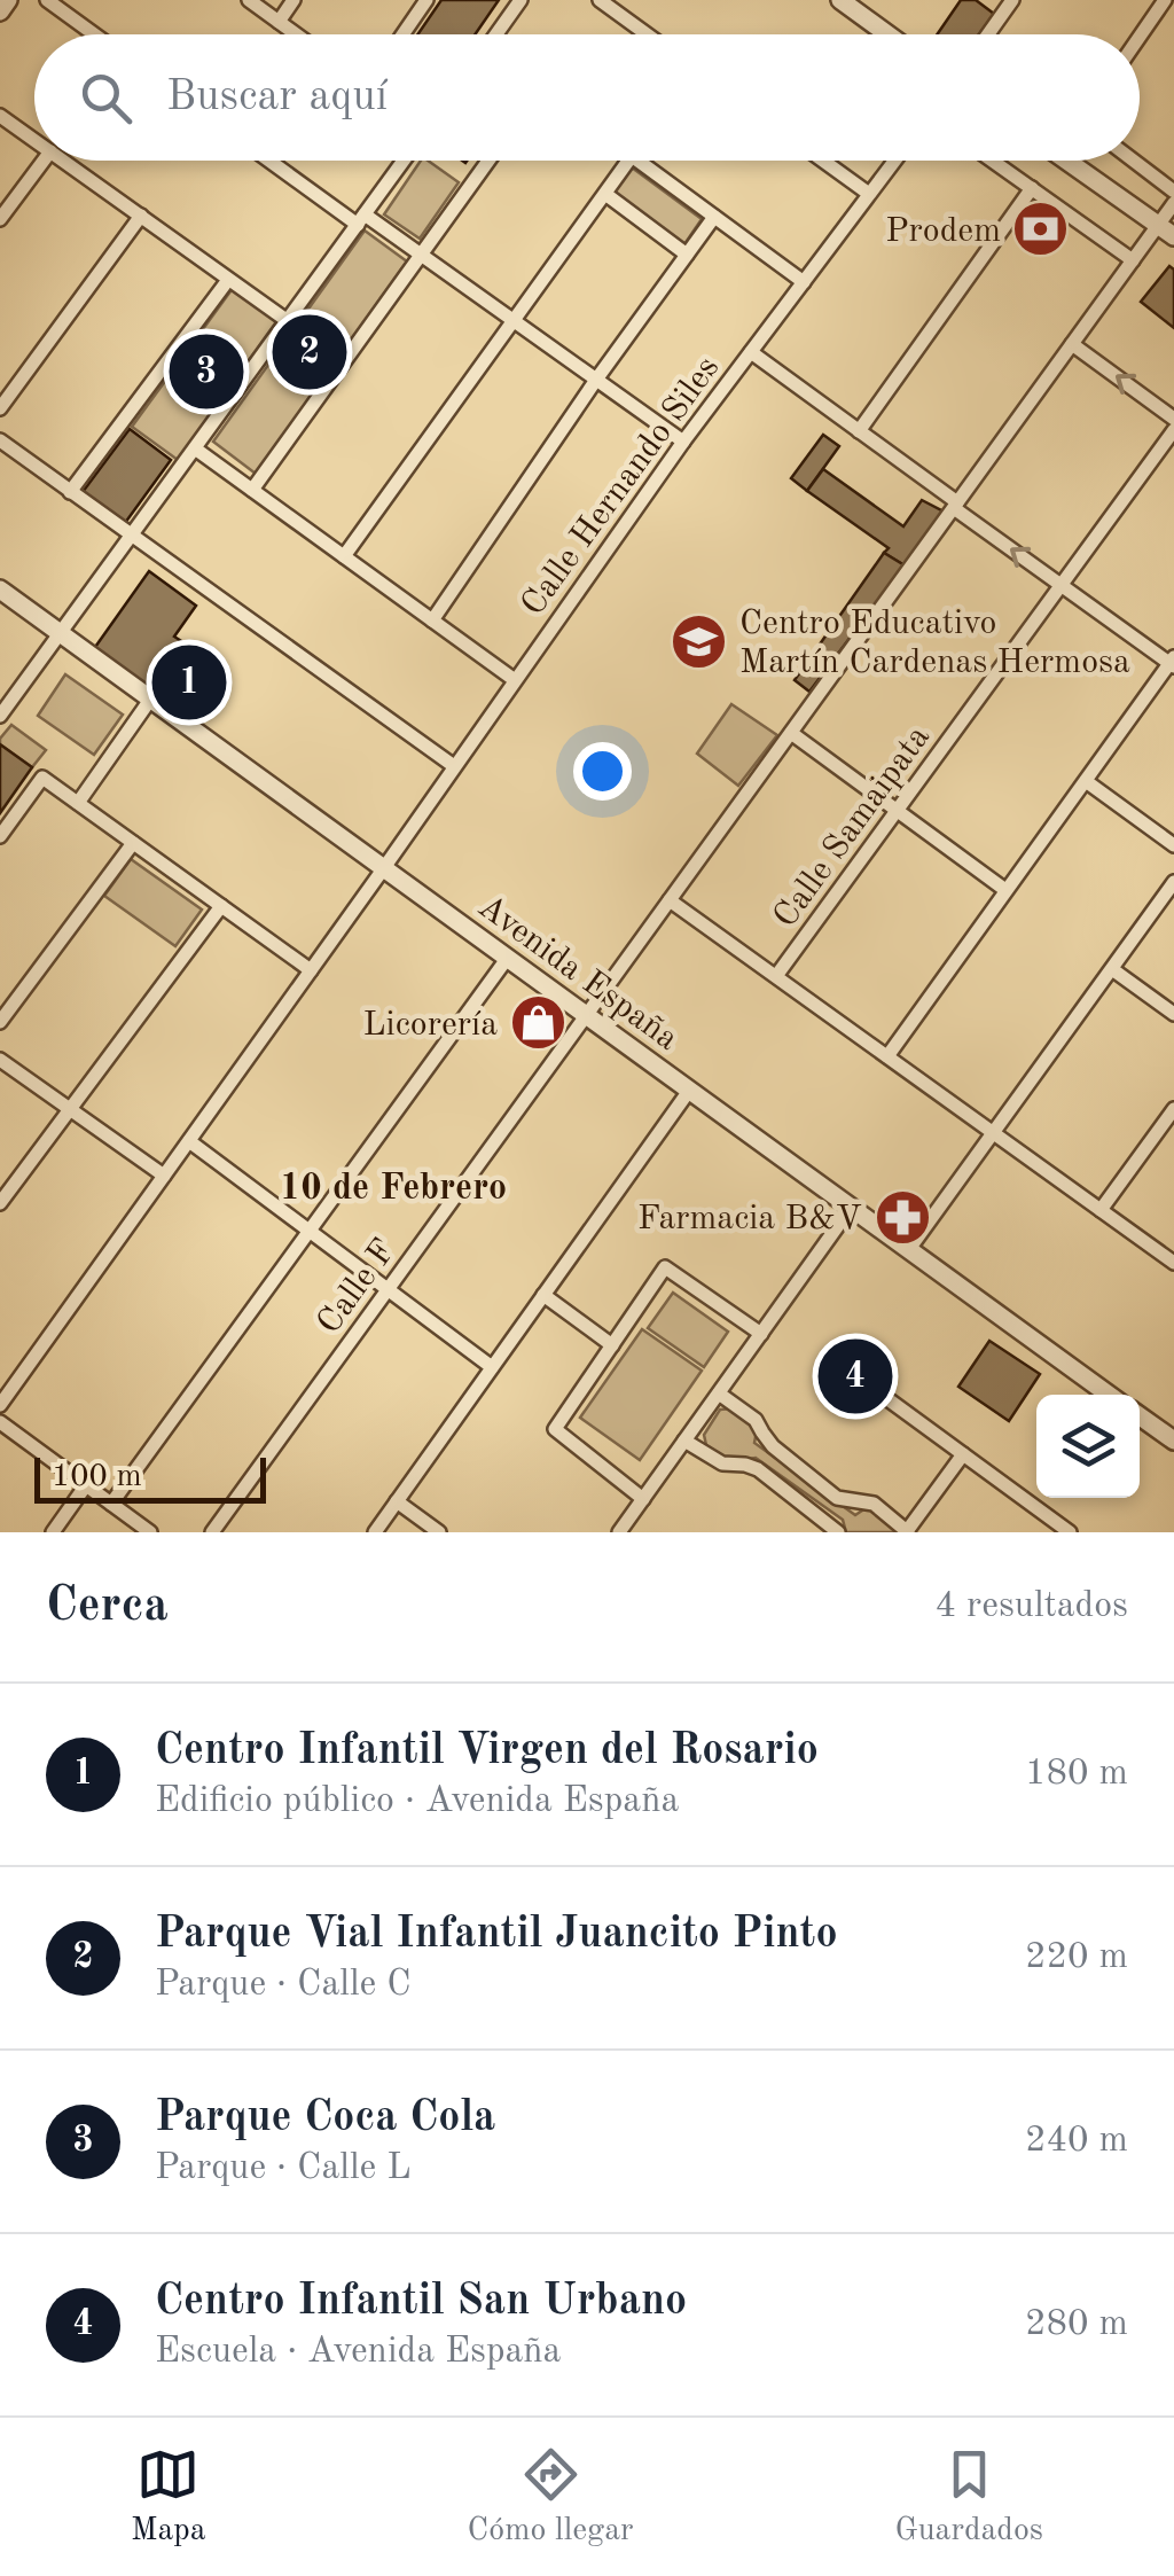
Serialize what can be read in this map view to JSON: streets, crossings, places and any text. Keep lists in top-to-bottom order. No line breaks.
{"streets":{"street":["Calle Hernando Siles","Calle Samaipata","Avenida España","Calle F"]},"crossings":[["Calle Hernando Siles","Avenida España"],["Avenida España","Calle F"]],"districts":["10 de Febrero"],"places":{"bank":["Prodem"],"school or university":["Centro Educativo Martín Cardenas Hermosa"],"shop":["Licorería"],"pharmacy":["Farmacia B&V"]},"scale_bar":"100 m","page":{"search":"Buscar aquí","pins":["2","3","1","4"],"scale":"100 m","heading":["Cerca","4 resultados"],"list":[{"mark":"1","name":"Centro Infantil Virgen del Rosario","note":"Edificio público · Avenida España","value":"180 m"},{"mark":"2","name":"Parque Vial Infantil Juancito Pinto","note":"Parque · Calle C","value":"220 m"},{"mark":"3","name":"Parque Coca Cola","note":"Parque · Calle L","value":"240 m"},{"mark":"4","name":"Centro Infantil San Urbano","note":"Escuela · Avenida España","value":"280 m"}],"nav":["Mapa","Cómo llegar","Guardados"]}}
